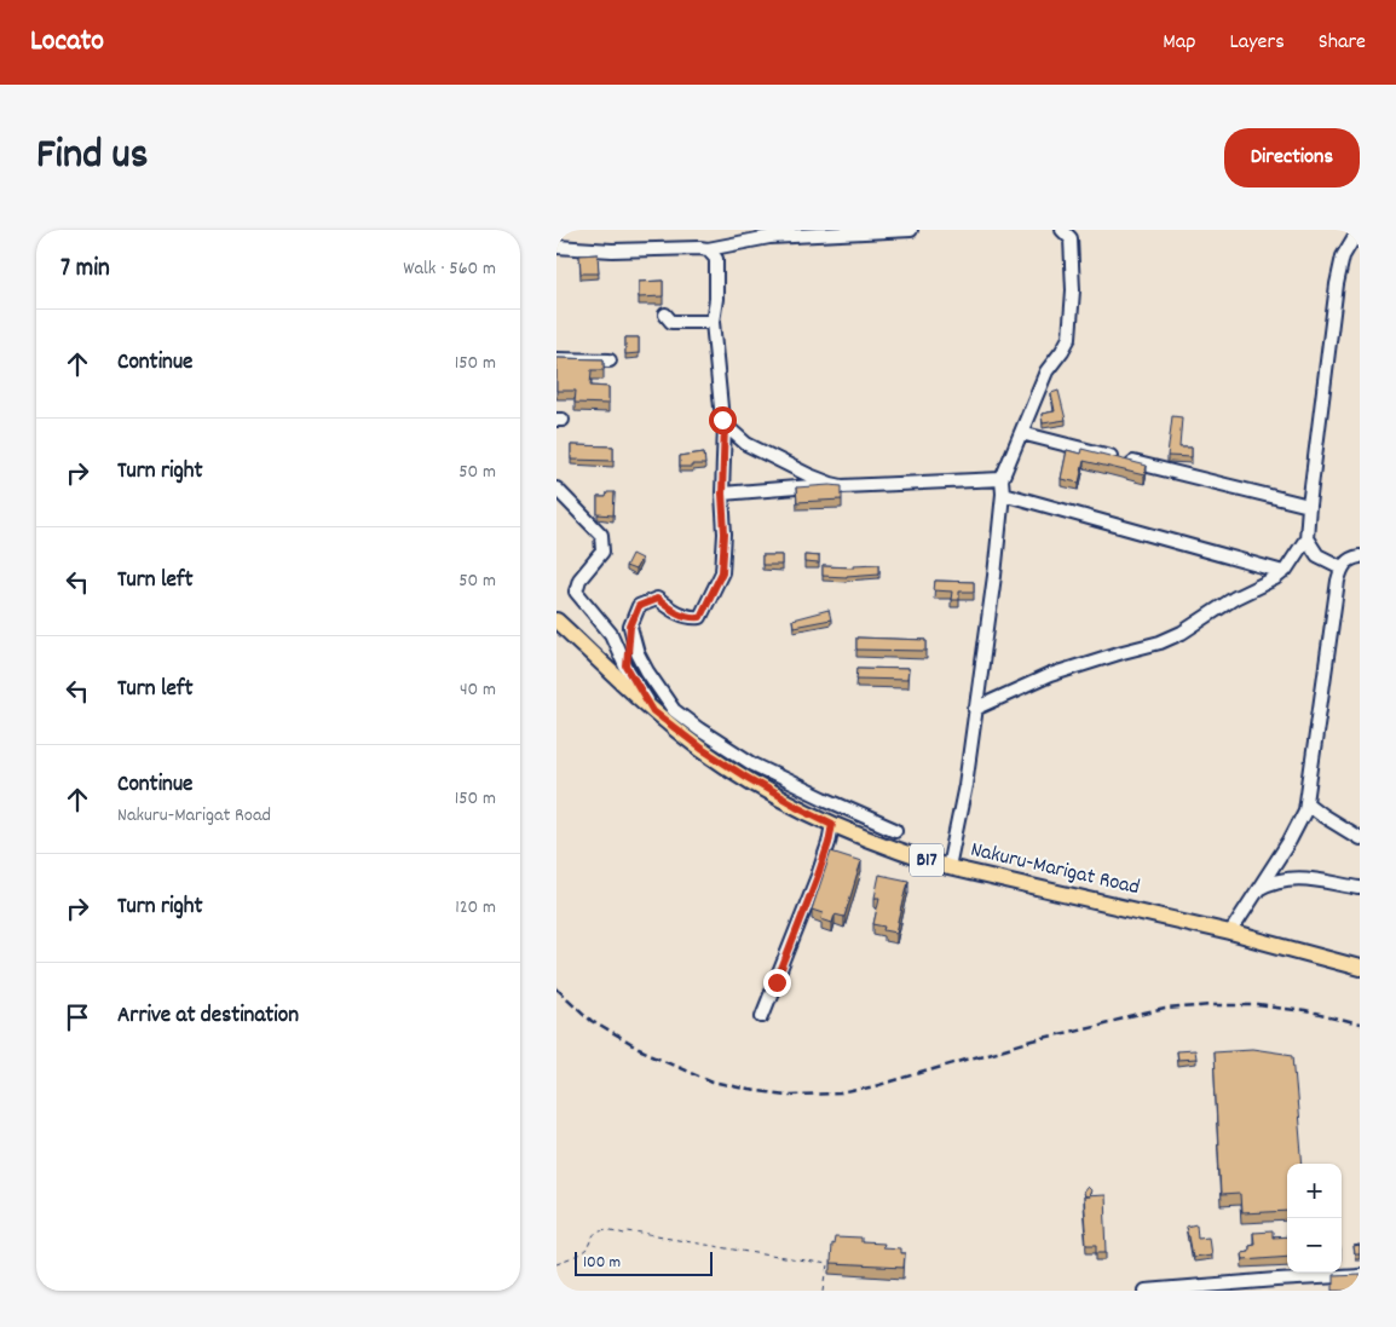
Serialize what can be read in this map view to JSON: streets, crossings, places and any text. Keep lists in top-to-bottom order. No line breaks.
{"streets":{"main road":["B17","Nakuru-Marigat Road"]},"scale_bar":"100 m","page":{"header":"Locato","nav":["Map","Layers","Share"],"title":"Find us","buttons":"Directions","heading":["7 min","Walk · 560 m"],"list":[["Continue","150 m"],["Turn right","50 m"],["Turn left","50 m"],["Turn left","40 m"],["Continue","Nakuru-Marigat Road","150 m"],["Turn right","120 m"],"Arrive at destination"],"map_buttons":["+","−"],"scale":"100 m"}}
